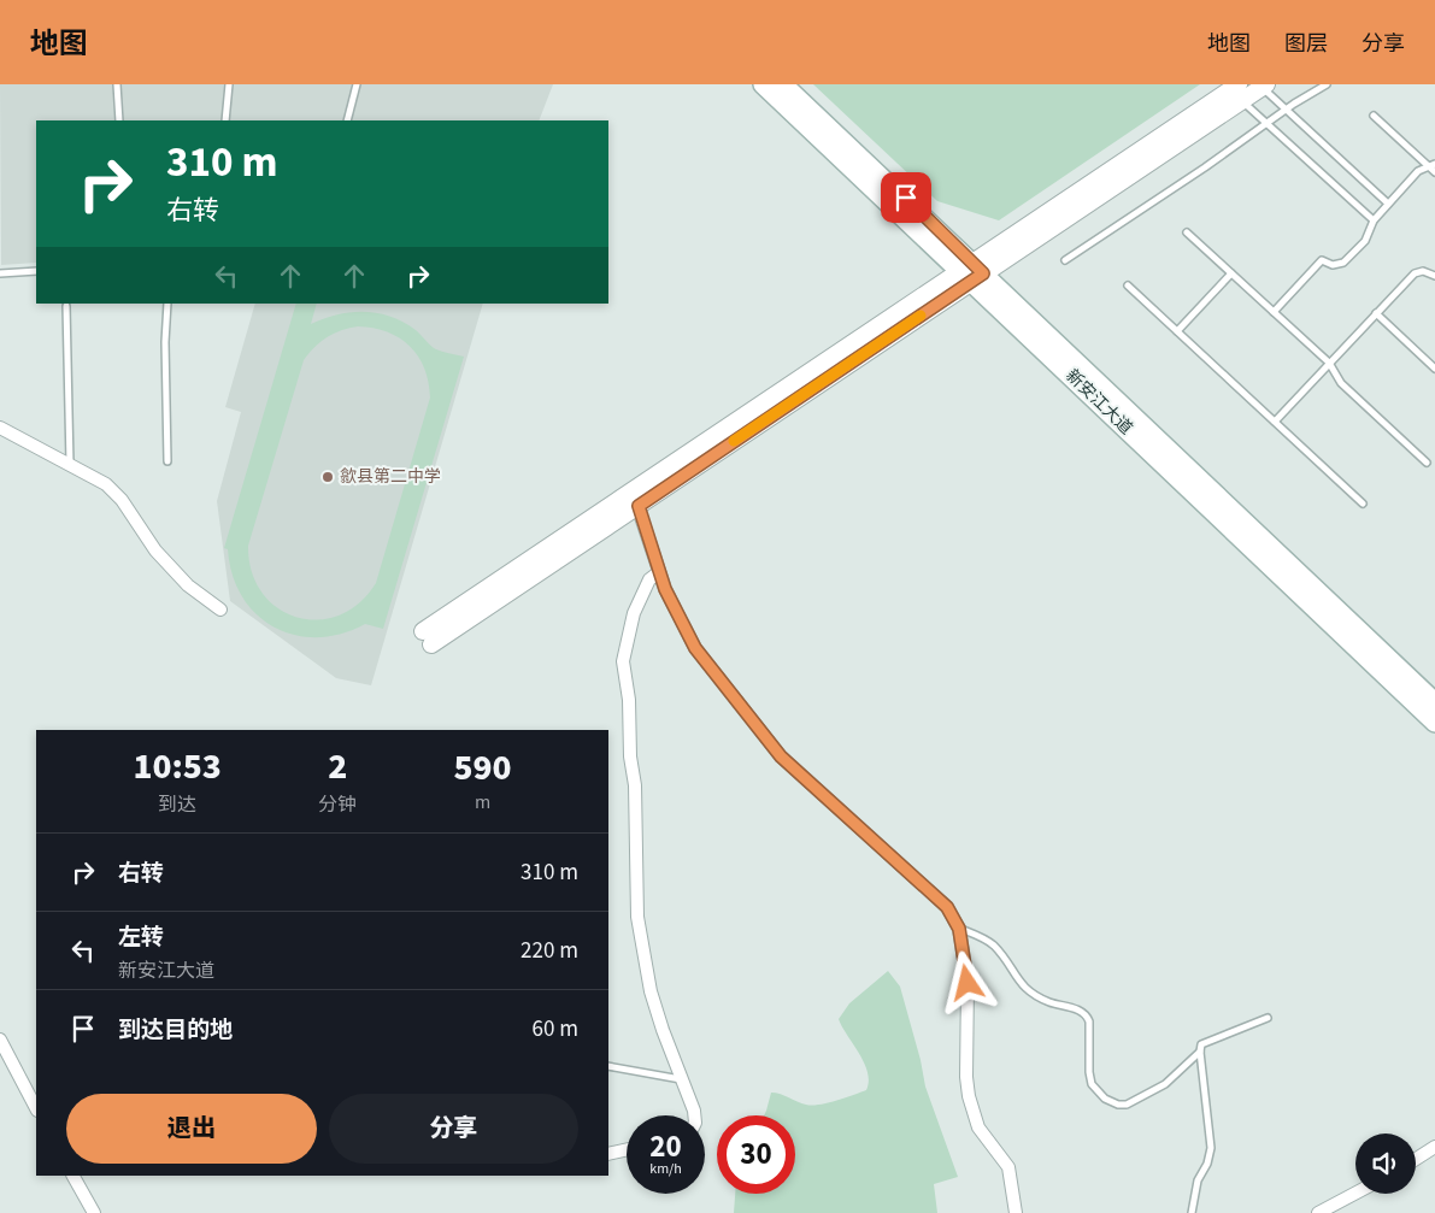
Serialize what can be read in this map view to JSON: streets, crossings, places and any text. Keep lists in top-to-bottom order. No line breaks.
{"streets":{"main road":["新安江大道"]},"places":["歙县第二中学"],"page":{"header":"地图","nav":["地图","图层","分享"],"turn":["310 m","右转"],"eta":["10:53","到达","2","分钟","590","m"],"list":[{"name":"右转","value":"310 m"},{"name":"左转","note":"新安江大道","value":"220 m"},{"name":"到达目的地","value":"60 m"}],"buttons":["退出","分享"],"speed":"20 km/h","limit":"30"}}
